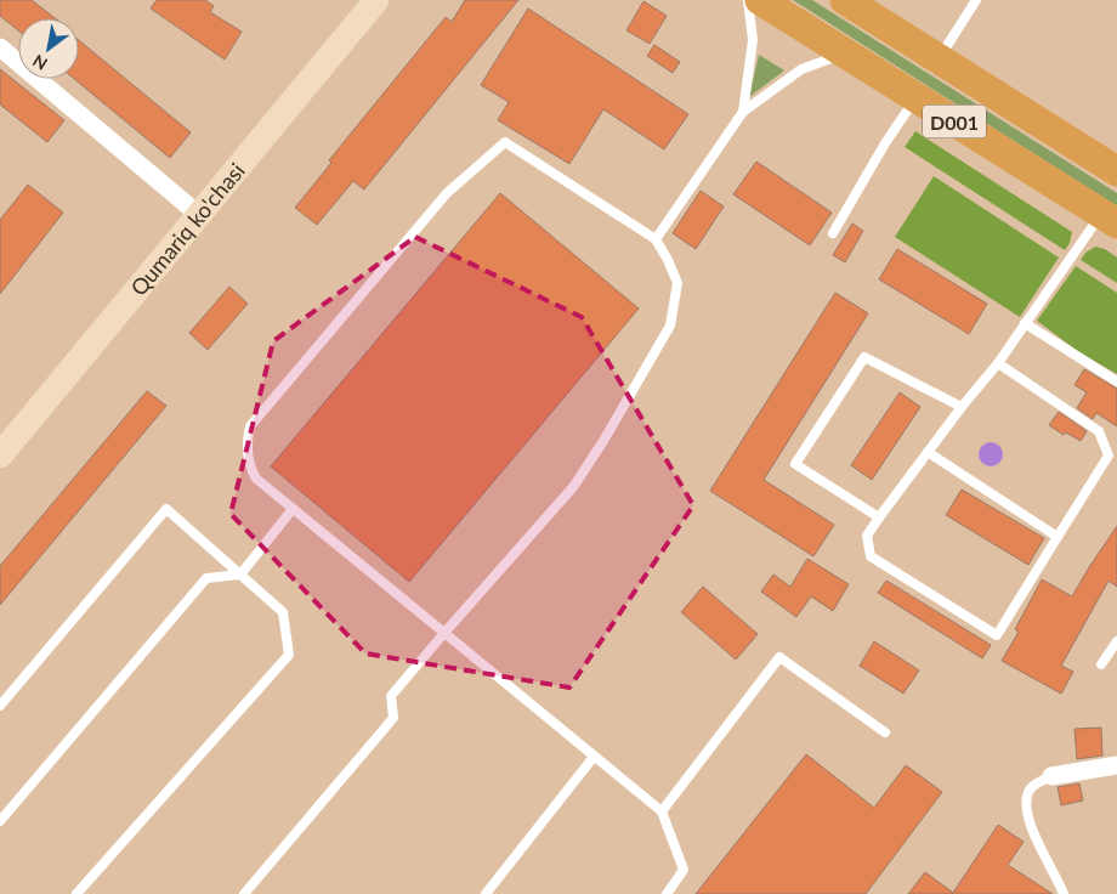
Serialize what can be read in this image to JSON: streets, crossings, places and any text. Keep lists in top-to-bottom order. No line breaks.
{"streets":{"highway":["D001"],"main road":["Qumariq ko'chasi"]},"north":"bottom left"}
